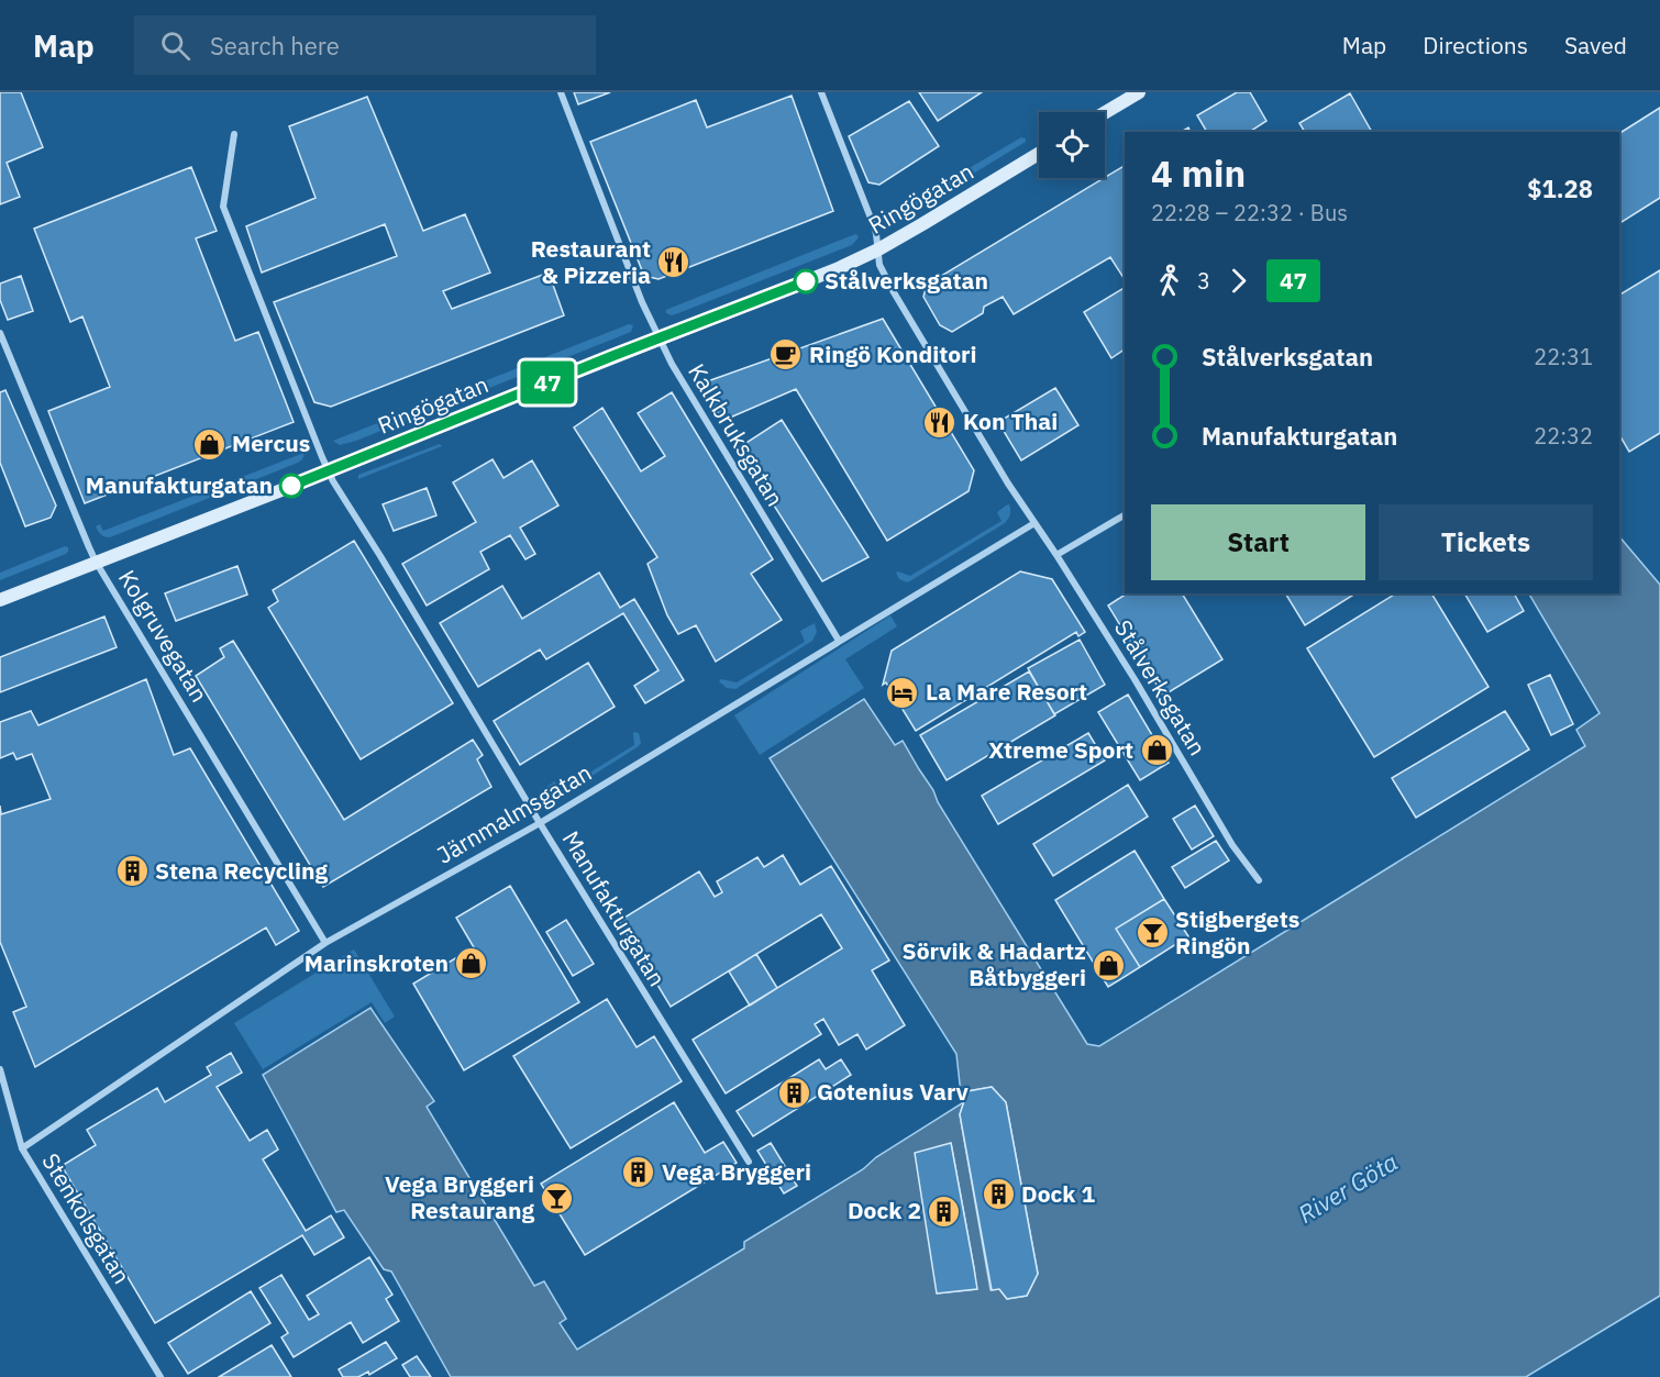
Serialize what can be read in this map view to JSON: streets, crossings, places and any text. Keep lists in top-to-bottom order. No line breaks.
{"streets":{"street":["Ringögatan","Kalkbruksgatan","Kolgruvegatan","Stålverksgatan","Järnmalmsgatan","Manufakturgatan","Stenkolsgatan"]},"crossings":[["Ringögatan","Kalkbruksgatan"],["Ringögatan","Kolgruvegatan"],["Ringögatan","Stålverksgatan"],["Ringögatan","Manufakturgatan"],["Kalkbruksgatan","Järnmalmsgatan"],["Kolgruvegatan","Järnmalmsgatan"],["Stålverksgatan","Järnmalmsgatan"],["Järnmalmsgatan","Manufakturgatan"],["Järnmalmsgatan","Stenkolsgatan"]],"water":["River Göta"],"places":{"restaurant":["Restaurant & Pizzeria","Kon Thai"],"other":["Stålverksgatan","Manufakturgatan"],"cafe":["Ringö Konditori"],"shop":["Mercus","Xtreme Sport","Marinskroten","Sörvik & Hadartz Båtbyggeri"],"hotel":["La Mare Resort"],"building":["Stena Recycling","Gotenius Varv","Vega Bryggeri","Dock 1","Dock 2"],"bar":["Stigbergets Ringön","Vega Bryggeri Restaurang"]},"lines":["bus line 47"],"page":{"header":"Map","search":"Search here","nav":["Map","Directions","Saved"],"on_map":"47","heading":["4 min","22:28 – 22:32 · Bus","$1.28"],"legs":["3","47"],"list":[{"name":"Stålverksgatan","value":"22:31"},{"name":"Manufakturgatan","value":"22:32"}],"buttons":["Start","Tickets"]}}
